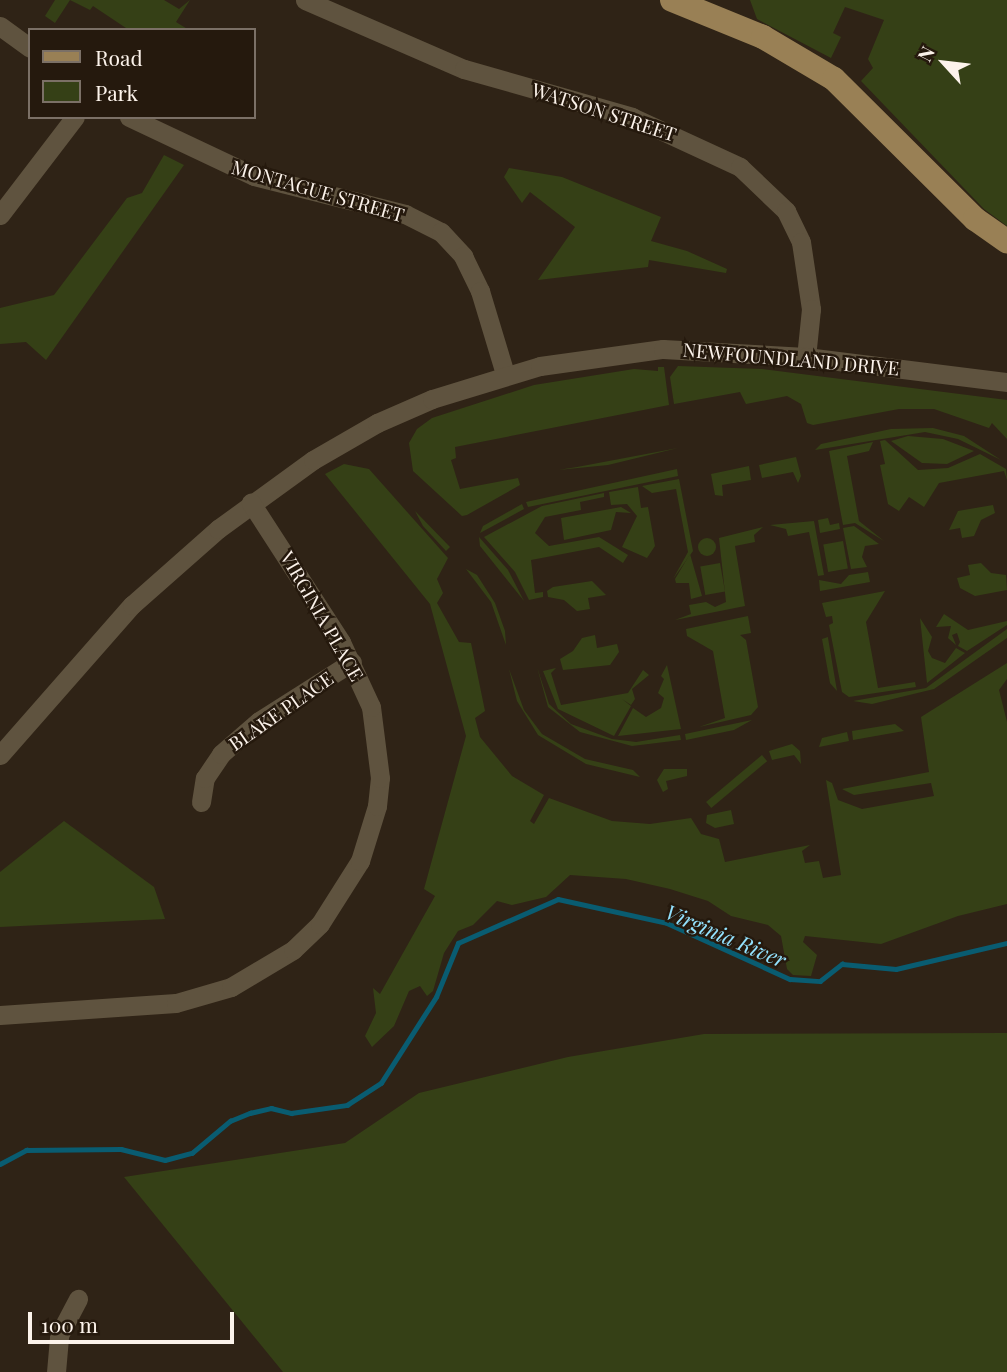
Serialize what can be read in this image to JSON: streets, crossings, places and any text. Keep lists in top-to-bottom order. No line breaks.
{"streets":{"street":["WATSON STREET","MONTAGUE STREET","NEWFOUNDLAND DRIVE","VIRGINIA PLACE","BLAKE PLACE"]},"crossings":[["WATSON STREET","NEWFOUNDLAND DRIVE"],["MONTAGUE STREET","NEWFOUNDLAND DRIVE"],["NEWFOUNDLAND DRIVE","VIRGINIA PLACE"],["VIRGINIA PLACE","BLAKE PLACE"]],"water":["Virginia River"],"legend":["Road","Park"],"scale_bar":"100 m","north":"top left"}
